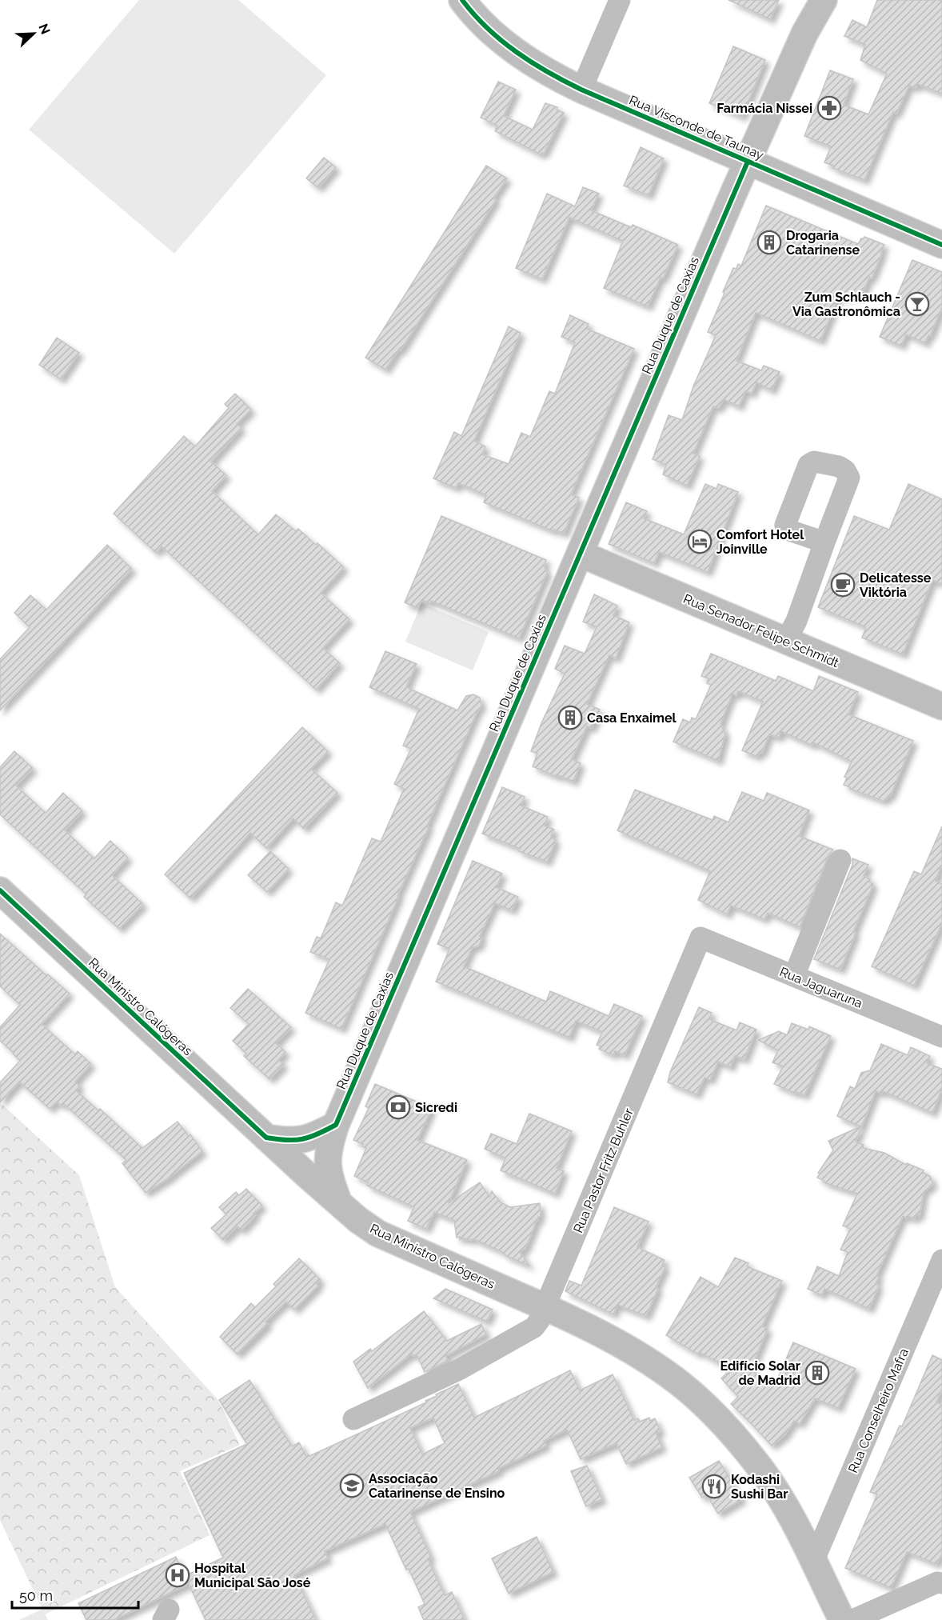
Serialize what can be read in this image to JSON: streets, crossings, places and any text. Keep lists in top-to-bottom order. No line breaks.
{"streets":{"main road":["Rua Visconde de Taunay","Rua Duque de Caxias","Rua Senador Felipe Schmidt","Rua Ministro Calógeras"],"street":["Rua Jaguaruna","Rua Pastor Fritz Buhler","Rua Conselheiro Mafra"]},"crossings":[["Rua Visconde de Taunay","Rua Duque de Caxias"],["Rua Duque de Caxias","Rua Senador Felipe Schmidt"],["Rua Duque de Caxias","Rua Ministro Calógeras"],["Rua Jaguaruna","Rua Pastor Fritz Buhler"],["Rua Ministro Calógeras","Rua Pastor Fritz Buhler"],["Rua Ministro Calógeras","Rua Conselheiro Mafra"]],"places":{"pharmacy":["Farmácia Nissei"],"building":["Drogaria Catarinense","Casa Enxaimel","Edifício Solar de Madrid"],"bar":["Zum Schlauch - Via Gastronômica"],"hotel":["Comfort Hotel Joinville"],"cafe":["Delicatesse Viktória"],"bank":["Sicredi"],"school or university":["Associação Catarinense de Ensino"],"restaurant":["Kodashi Sushi Bar"],"hospital":["Hospital Municipal São José"]},"scale_bar":"50 m","north":"top right"}
